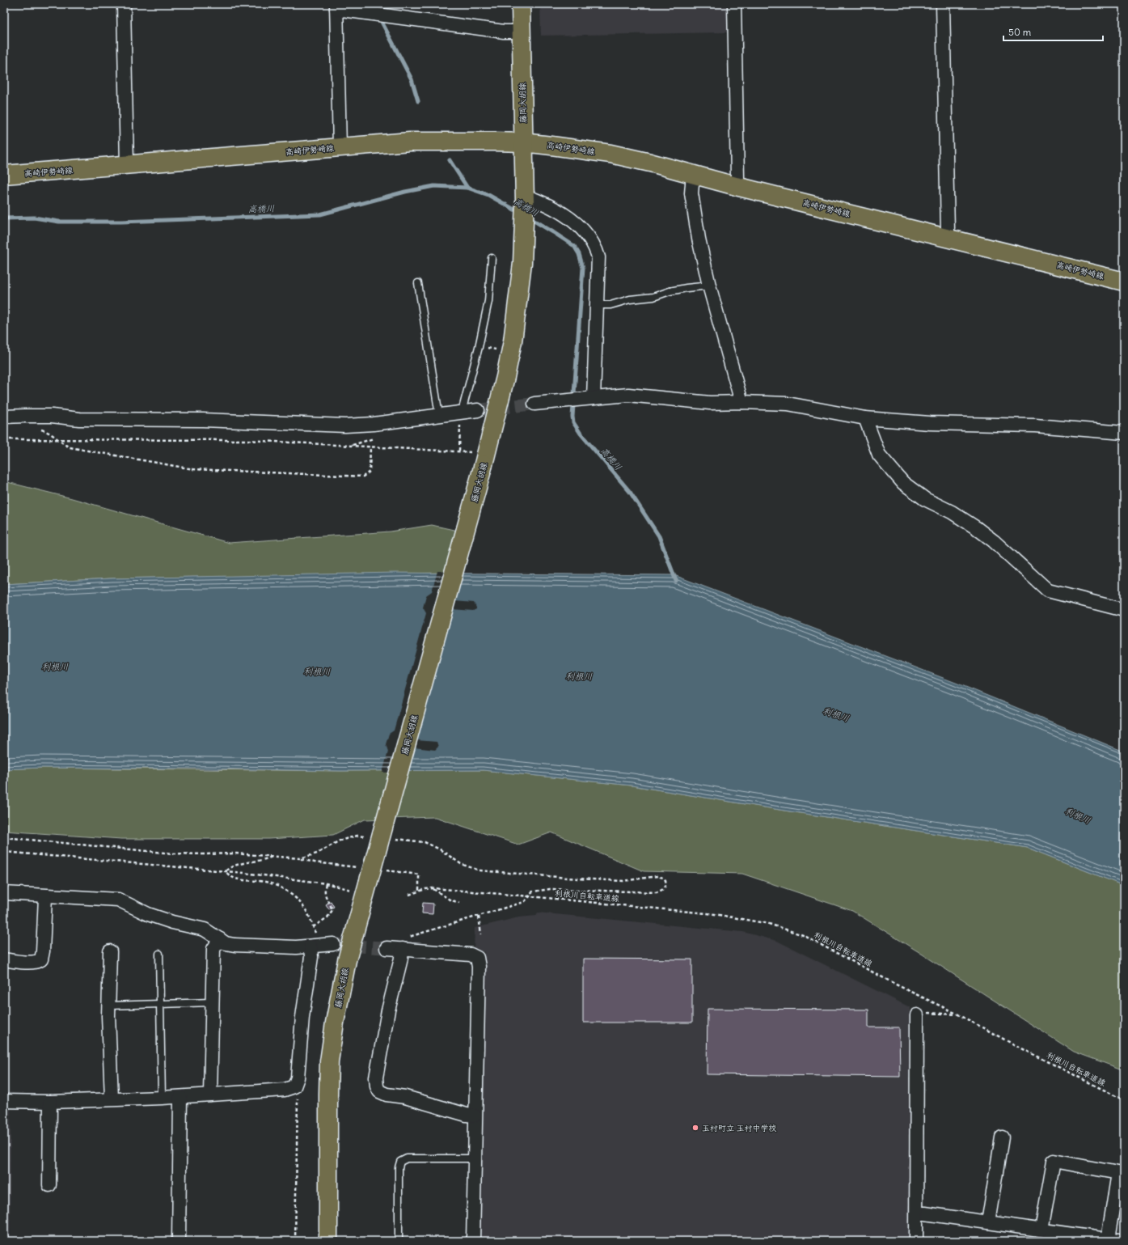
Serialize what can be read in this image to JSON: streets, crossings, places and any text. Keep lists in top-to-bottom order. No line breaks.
{"streets":{"main road":["藤岡大胡線","高崎伊勢崎線"],"path":["利根川自転車道線"]},"crossings":[["藤岡大胡線","高崎伊勢崎線"]],"water":["高橋川","利根川"],"places":["玉村町立 玉村中学校"],"scale_bar":"50 m"}
